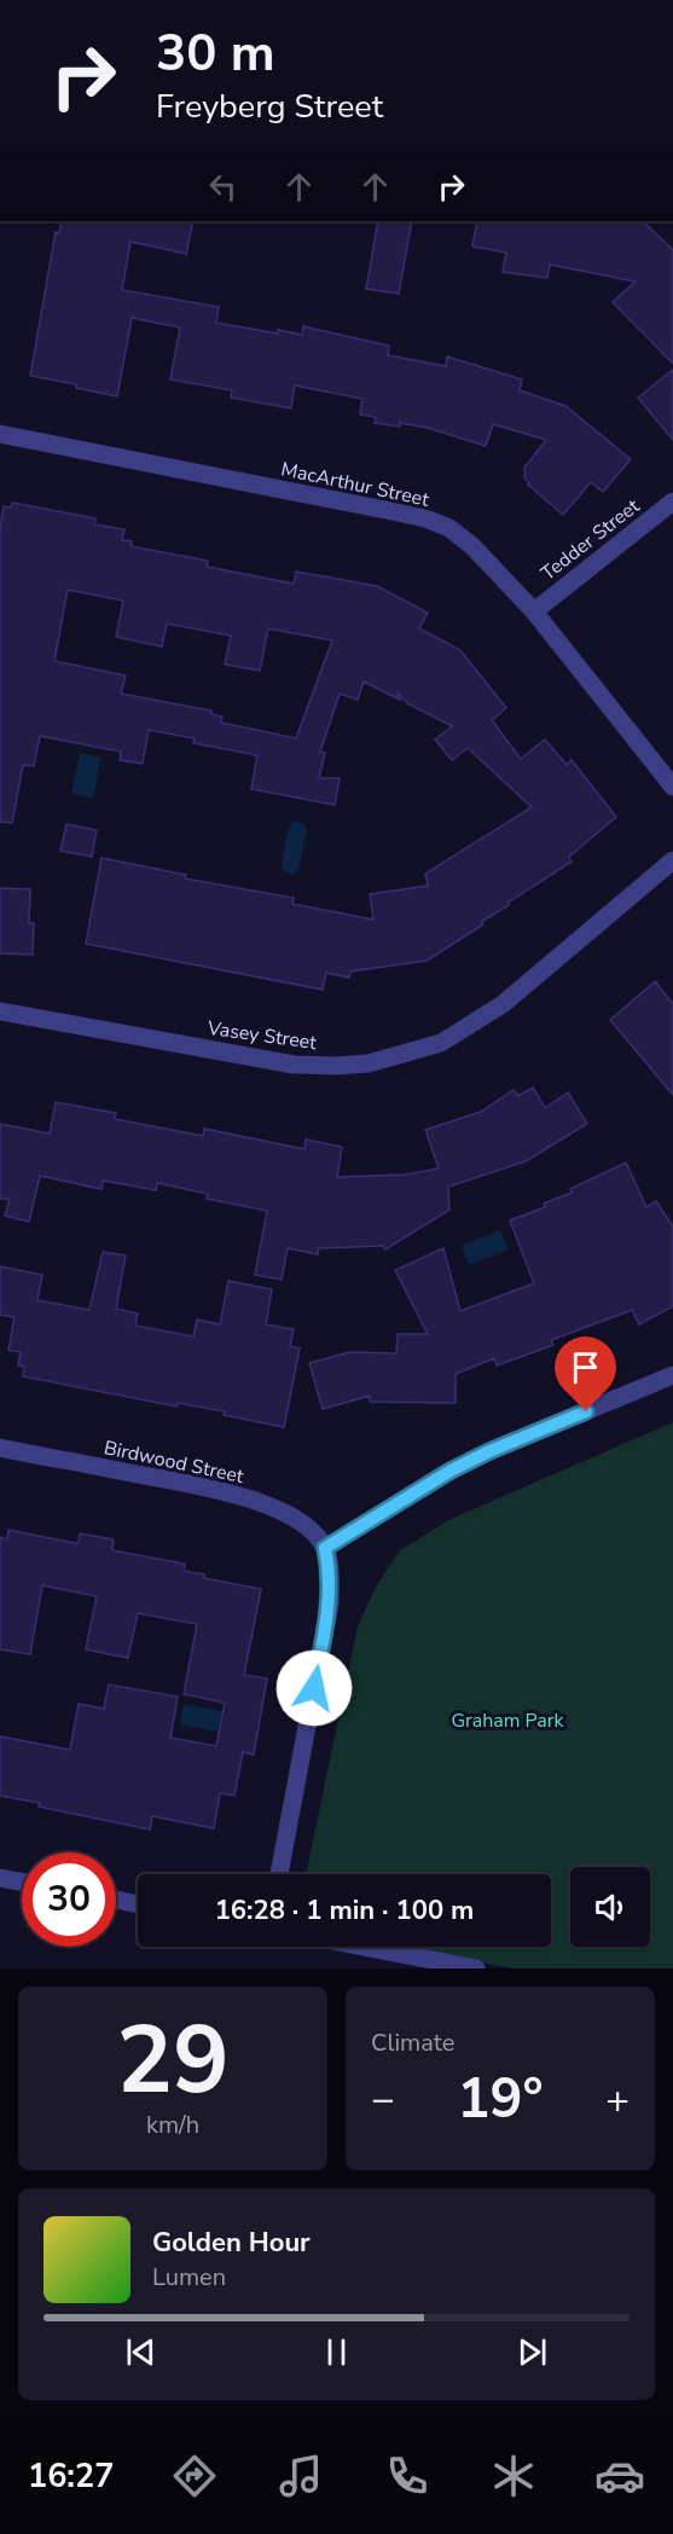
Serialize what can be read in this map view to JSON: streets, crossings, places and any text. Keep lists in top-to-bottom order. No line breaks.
{"streets":{"street":["MacArthur Street","Tedder Street","Vasey Street","Birdwood Street"]},"crossings":[["MacArthur Street","Tedder Street"]],"parks":["Graham Park"],"page":{"turn":["30 m","Freyberg Street"],"limit":"30","trip":"16:28 · 1 min · 100 m","tile":[["29","km/h"],"Climate"],"heat":["−","19°","+"],"song":["Golden Hour","Lumen"],"tabs":"16:27"}}
